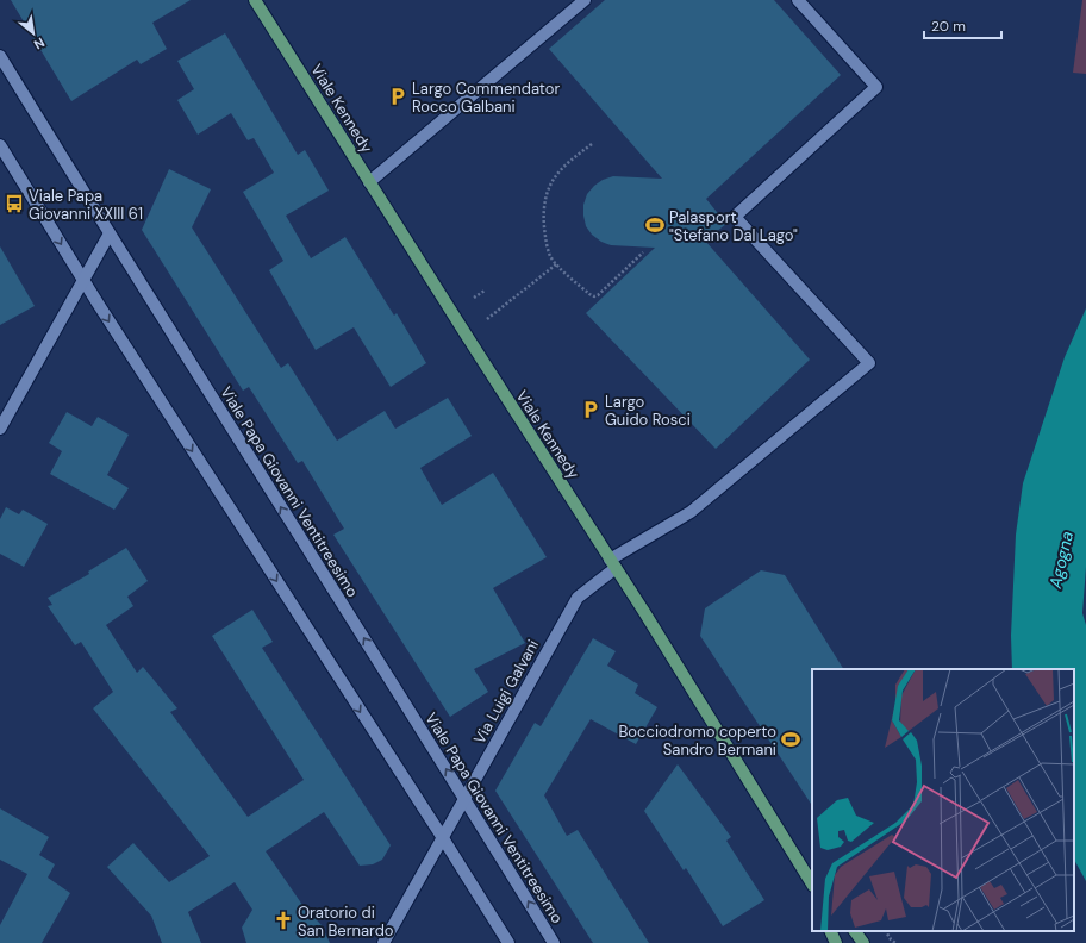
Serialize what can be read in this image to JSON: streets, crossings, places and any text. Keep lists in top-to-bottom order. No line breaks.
{"streets":{"main road":["Viale Kennedy"],"street":["Viale Papa Giovanni Ventitreesimo","Via Luigi Galvani"]},"crossings":[["Viale Kennedy","Via Luigi Galvani"],["Viale Papa Giovanni Ventitreesimo","Via Luigi Galvani"]],"water":["Agogna"],"places":{"parking":["Largo Commendator Rocco Galbani","Largo Guido Rosci"],"bus stop":["Viale Papa Giovanni XXIII 61"],"sports":["Palasport \"Stefano Dal Lago\"","Bocciodromo coperto Sandro Bermani"],"church":["Oratorio di San Bernardo"]},"scale_bar":"20 m","north":"bottom right"}
